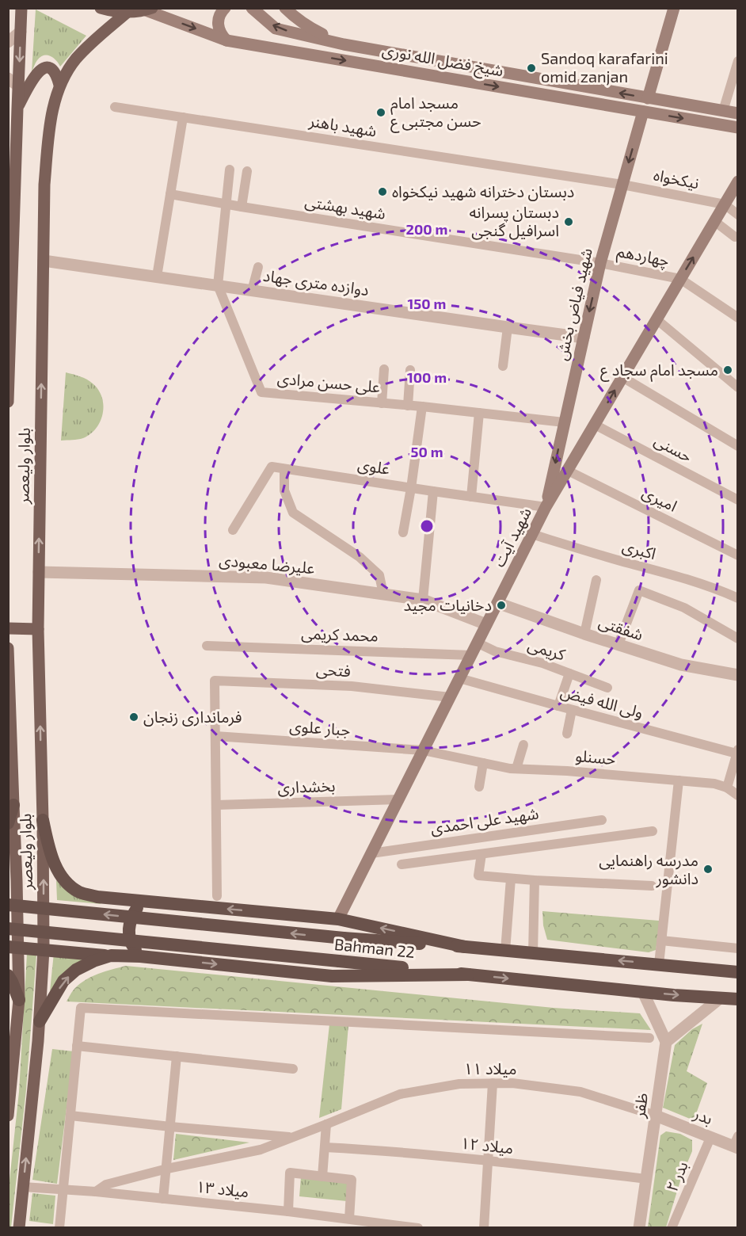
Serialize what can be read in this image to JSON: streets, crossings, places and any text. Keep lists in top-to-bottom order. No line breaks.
{"streets":{"highway":["Bahman 22"],"main road":["شیخ فضل الله نوری","شهید فیاض بخش","بلوار ولیعصر","شهید آیت"],"street":["شهید باهنر","نیکخواه","شهید بهشتی","چهاردهم","دوازده متری جهاد","علی حسن مرادی","حسنی","علوی","امیری","اکبری","علیرضا معبودی","شفقتی","محمد کریمی","کریمی","فتحی","ولی الله فیض","جبار علوی","حسنلو","بخشداری","شهید علی احمدی","میلاد ۱۱","ظفر","بدر","میلاد ۱۲","بدر ۲","میلاد ۱۳"]},"crossings":[["شیخ فضل الله نوری","شهید فیاض بخش"],["شهید باهنر","نیکخواه"],["شهید باهنر","شهید فیاض بخش"],["نیکخواه","شهید فیاض بخش"],["نیکخواه","شهید آیت"],["شهید بهشتی","چهاردهم"],["شهید بهشتی","شهید فیاض بخش"],["چهاردهم","شهید فیاض بخش"],["چهاردهم","شهید آیت"],["دوازده متری جهاد","شهید فیاض بخش"],["دوازده متری جهاد","علی حسن مرادی"],["دوازده متری جهاد","بلوار ولیعصر"],["شهید فیاض بخش","علی حسن مرادی"],["شهید فیاض بخش","علوی"],["شهید فیاض بخش","شهید آیت"],["حسنی","شهید آیت"],["بلوار ولیعصر","علیرضا معبودی"],["بلوار ولیعصر","میلاد ۱۳"],["علوی","شهید آیت"],["امیری","شهید آیت"],["شهید آیت","اکبری"],["شهید آیت","علیرضا معبودی"],["شهید آیت","شفقتی"],["شهید آیت","محمد کریمی"],["شهید آیت","کریمی"],["شهید آیت","فتحی"],["شهید آیت","ولی الله فیض"],["شهید آیت","جبار علوی"],["شهید آیت","حسنلو"],["شهید آیت","بخشداری"],["شهید آیت","شهید علی احمدی"],["فتحی","جبار علوی"],["جبار علوی","حسنلو"],["میلاد ۱۱","ظفر"],["میلاد ۱۱","بدر"],["ظفر","بدر"],["ظفر","میلاد ۱۲"],["بدر","بدر ۲"]],"one_way":["شهید فیاض بخش"],"places":["Sandoq karafarini omid zanjan","مسجد امام حسن مجتبی ع","دبستان دخترانه شهید نیکخواه","دبستان پسرانه اسرافیل گنجی","مسجد امام سجاد ع","دخانیات مجید","فرمانداری زنجان","مدرسه راهنمایی دانشور"],"rings":["200 m","150 m","100 m","50 m"]}
